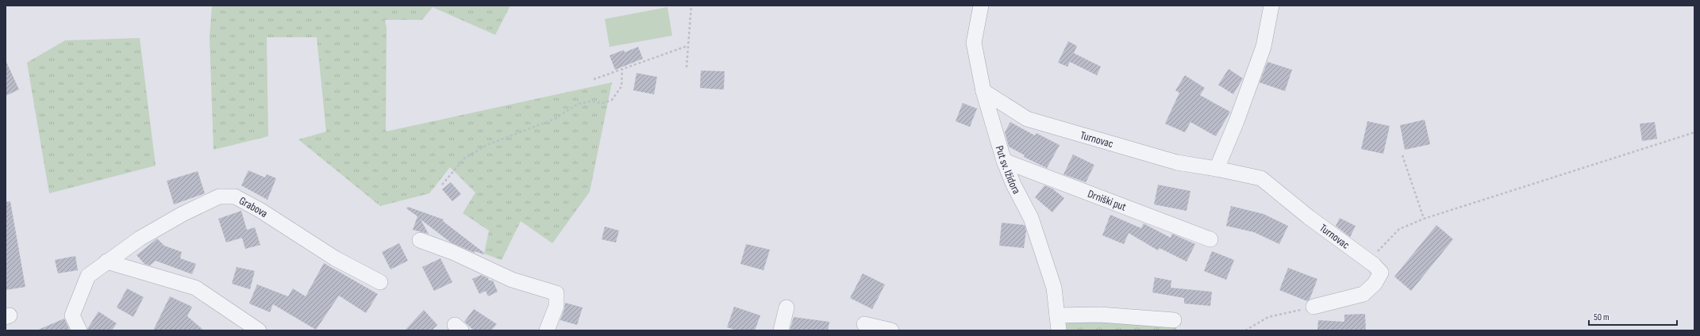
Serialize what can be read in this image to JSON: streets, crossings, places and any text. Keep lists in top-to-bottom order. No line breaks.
{"streets":{"street":["Turnovac","Put sv. Ižidora","Drniški put","Grabova"]},"crossings":[["Turnovac","Put sv. Ižidora"],["Put sv. Ižidora","Drniški put"]],"scale_bar":"50 m"}
